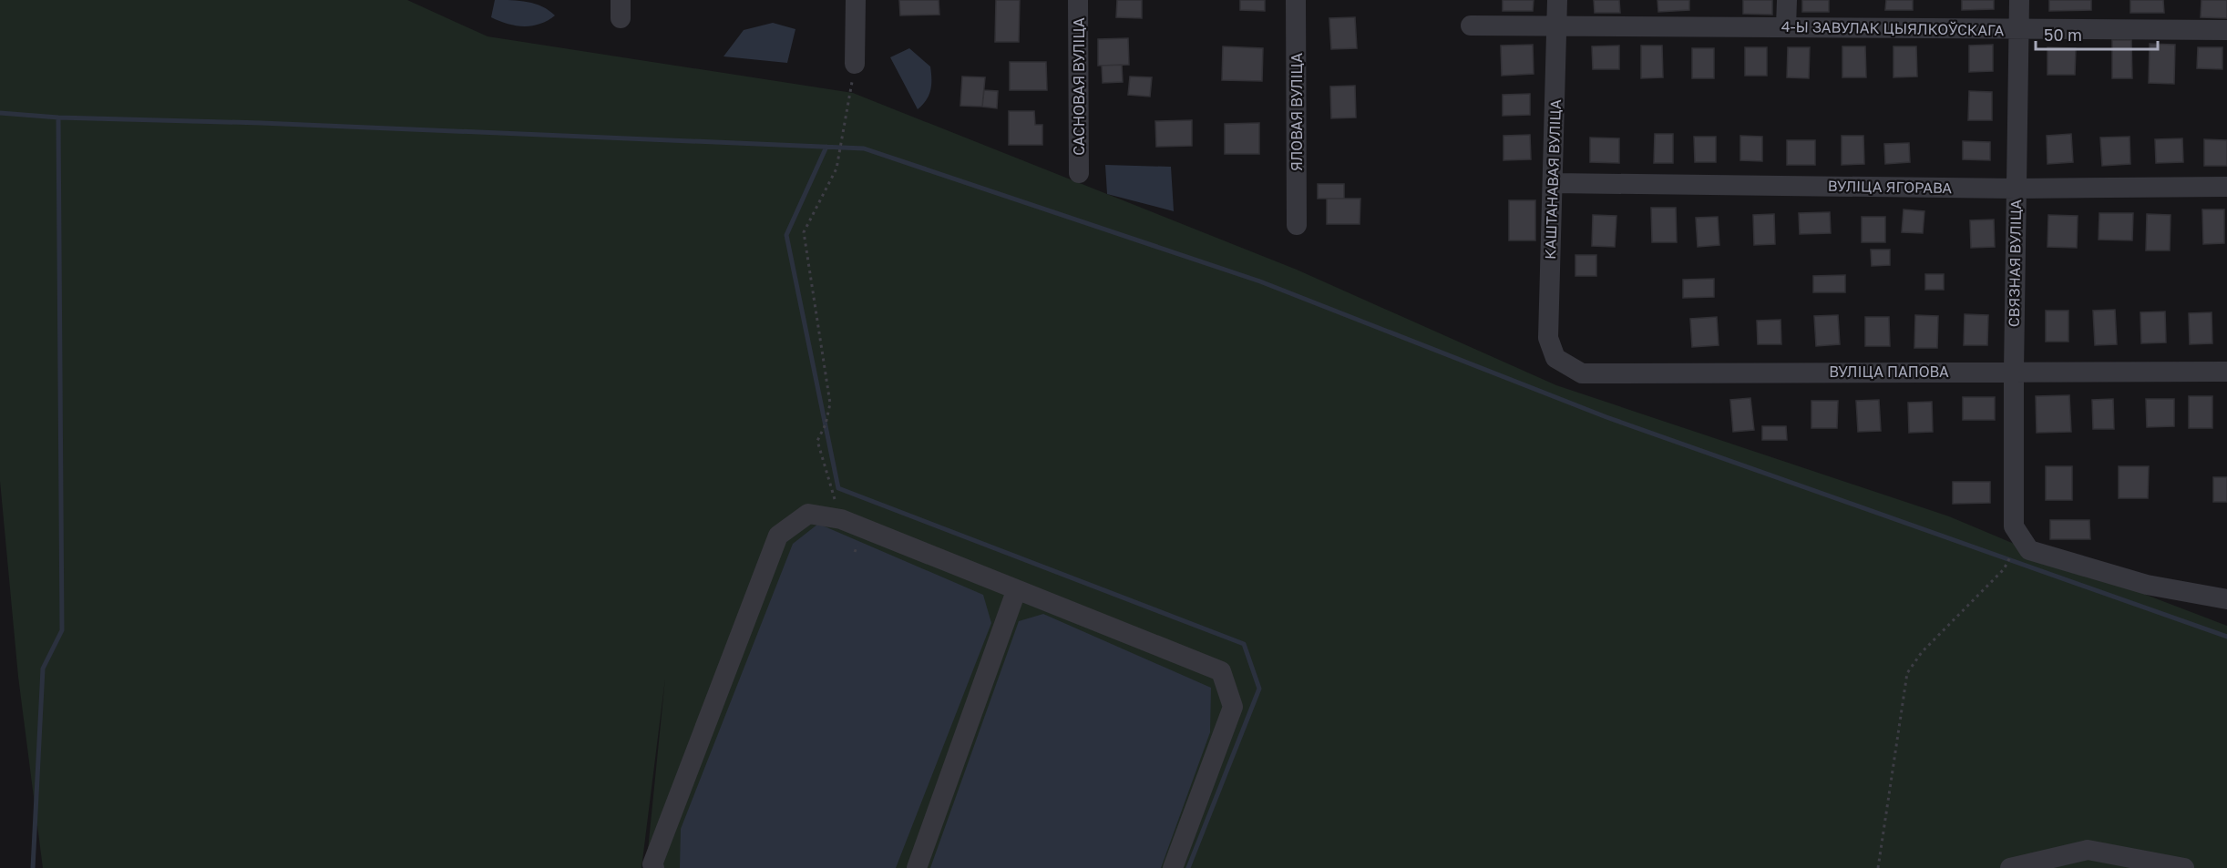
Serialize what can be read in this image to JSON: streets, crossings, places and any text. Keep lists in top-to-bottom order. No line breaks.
{"streets":{"street":["4-Ы ЗАВУЛАК ЦЫЯЛКОЎСКАГА","САСНОВАЯ ВУЛІЦА","ЯЛОВАЯ ВУЛІЦА","КАШТАНАВАЯ ВУЛІЦА","ВУЛІЦА ЯГОРАВА","СВЯЗНАЯ ВУЛІЦА","ВУЛІЦА ПАПОВА"]},"crossings":[["4-Ы ЗАВУЛАК ЦЫЯЛКОЎСКАГА","КАШТАНАВАЯ ВУЛІЦА"],["4-Ы ЗАВУЛАК ЦЫЯЛКОЎСКАГА","СВЯЗНАЯ ВУЛІЦА"],["КАШТАНАВАЯ ВУЛІЦА","ВУЛІЦА ЯГОРАВА"],["КАШТАНАВАЯ ВУЛІЦА","ВУЛІЦА ПАПОВА"],["ВУЛІЦА ЯГОРАВА","СВЯЗНАЯ ВУЛІЦА"],["СВЯЗНАЯ ВУЛІЦА","ВУЛІЦА ПАПОВА"]],"scale_bar":"50 m"}
